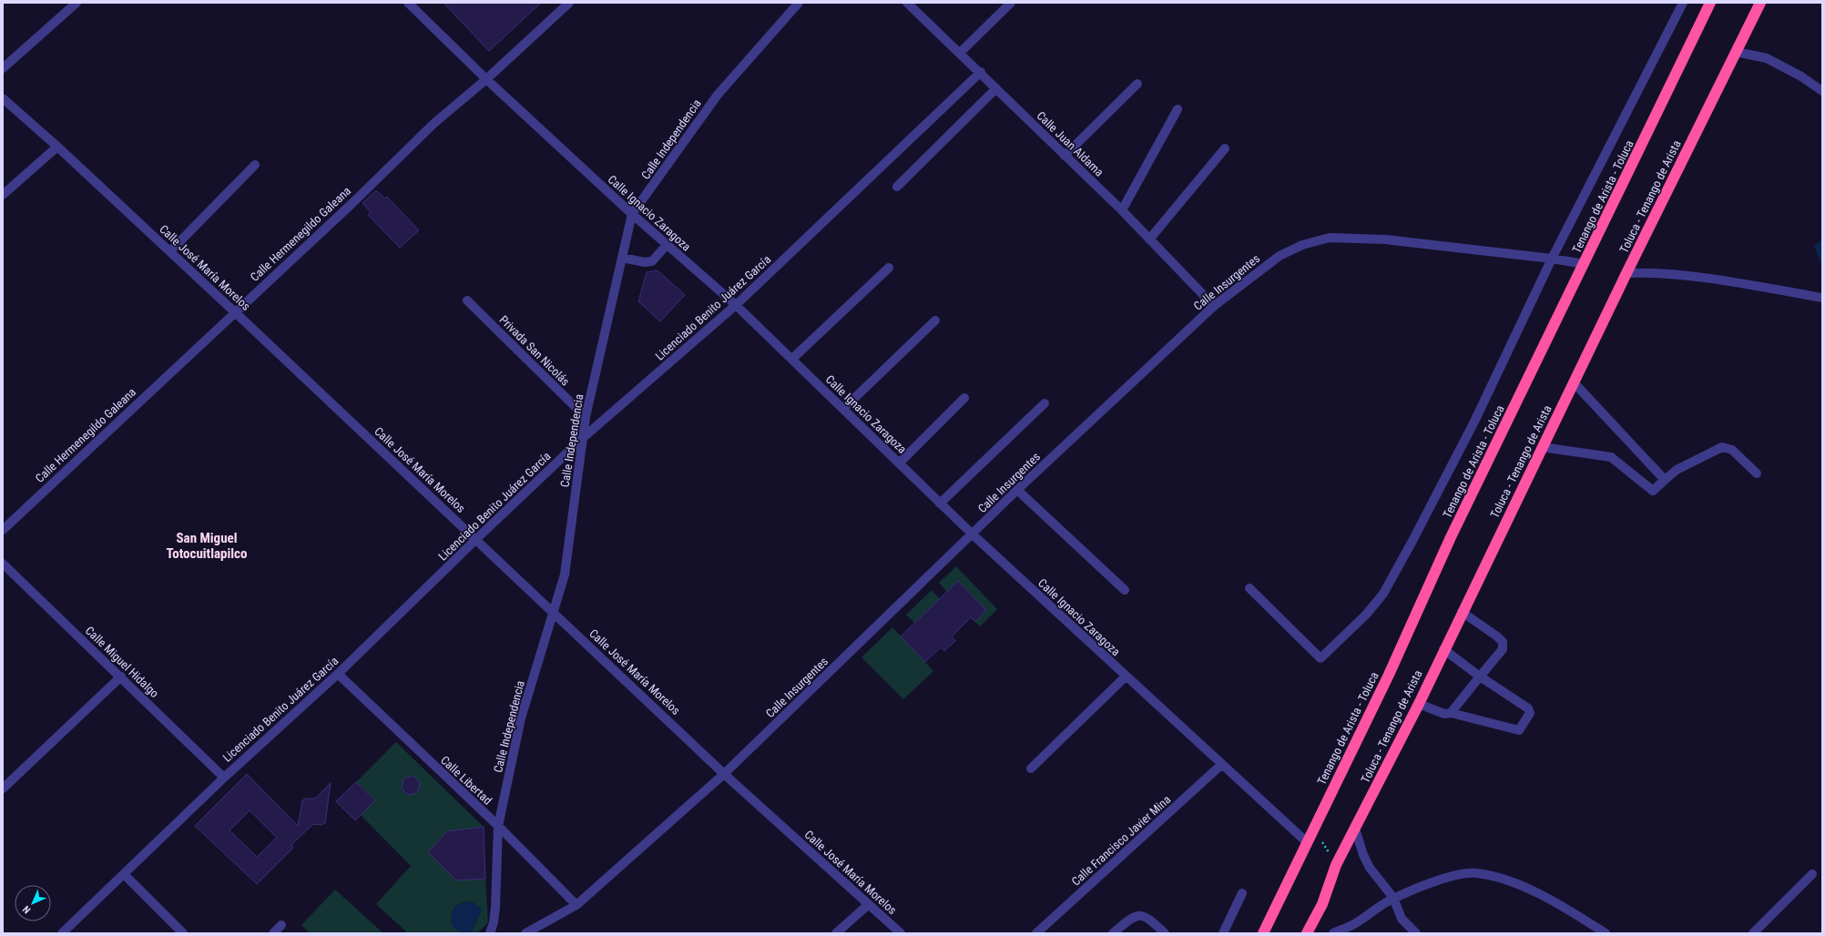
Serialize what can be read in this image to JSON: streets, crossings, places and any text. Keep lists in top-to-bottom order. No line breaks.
{"streets":{"highway":["Tenango de Arista - Toluca","Toluca - Tenango de Arista"],"street":["Calle Independencia","Calle Juan Aldama","Calle Ignacio Zaragoza","Calle Hermenegildo Galeana","Calle José María Morelos","Calle Insurgentes","Licenciado Benito Juárez García","Privada San Nicolás","Calle Miguel Hidalgo","Calle Libertad","Calle Francisco Javier Mina"]},"crossings":[["Calle Independencia","Calle Ignacio Zaragoza"],["Calle Independencia","Calle José María Morelos"],["Calle Independencia","Licenciado Benito Juárez García"],["Calle Independencia","Privada San Nicolás"],["Calle Independencia","Calle Libertad"],["Calle Juan Aldama","Calle Insurgentes"],["Calle Juan Aldama","Licenciado Benito Juárez García"],["Tenango de Arista - Toluca","Calle Ignacio Zaragoza"],["Tenango de Arista - Toluca","Calle Insurgentes"],["Calle Ignacio Zaragoza","Calle Hermenegildo Galeana"],["Calle Ignacio Zaragoza","Calle Insurgentes"],["Calle Ignacio Zaragoza","Licenciado Benito Juárez García"],["Calle Ignacio Zaragoza","Calle Francisco Javier Mina"],["Calle Hermenegildo Galeana","Calle José María Morelos"],["Calle José María Morelos","Calle Insurgentes"],["Calle José María Morelos","Licenciado Benito Juárez García"],["Calle Insurgentes","Calle Libertad"],["Licenciado Benito Juárez García","Calle Miguel Hidalgo"],["Licenciado Benito Juárez García","Calle Libertad"]],"districts":["San Miguel Totocuitlapilco"],"north":"bottom left"}
